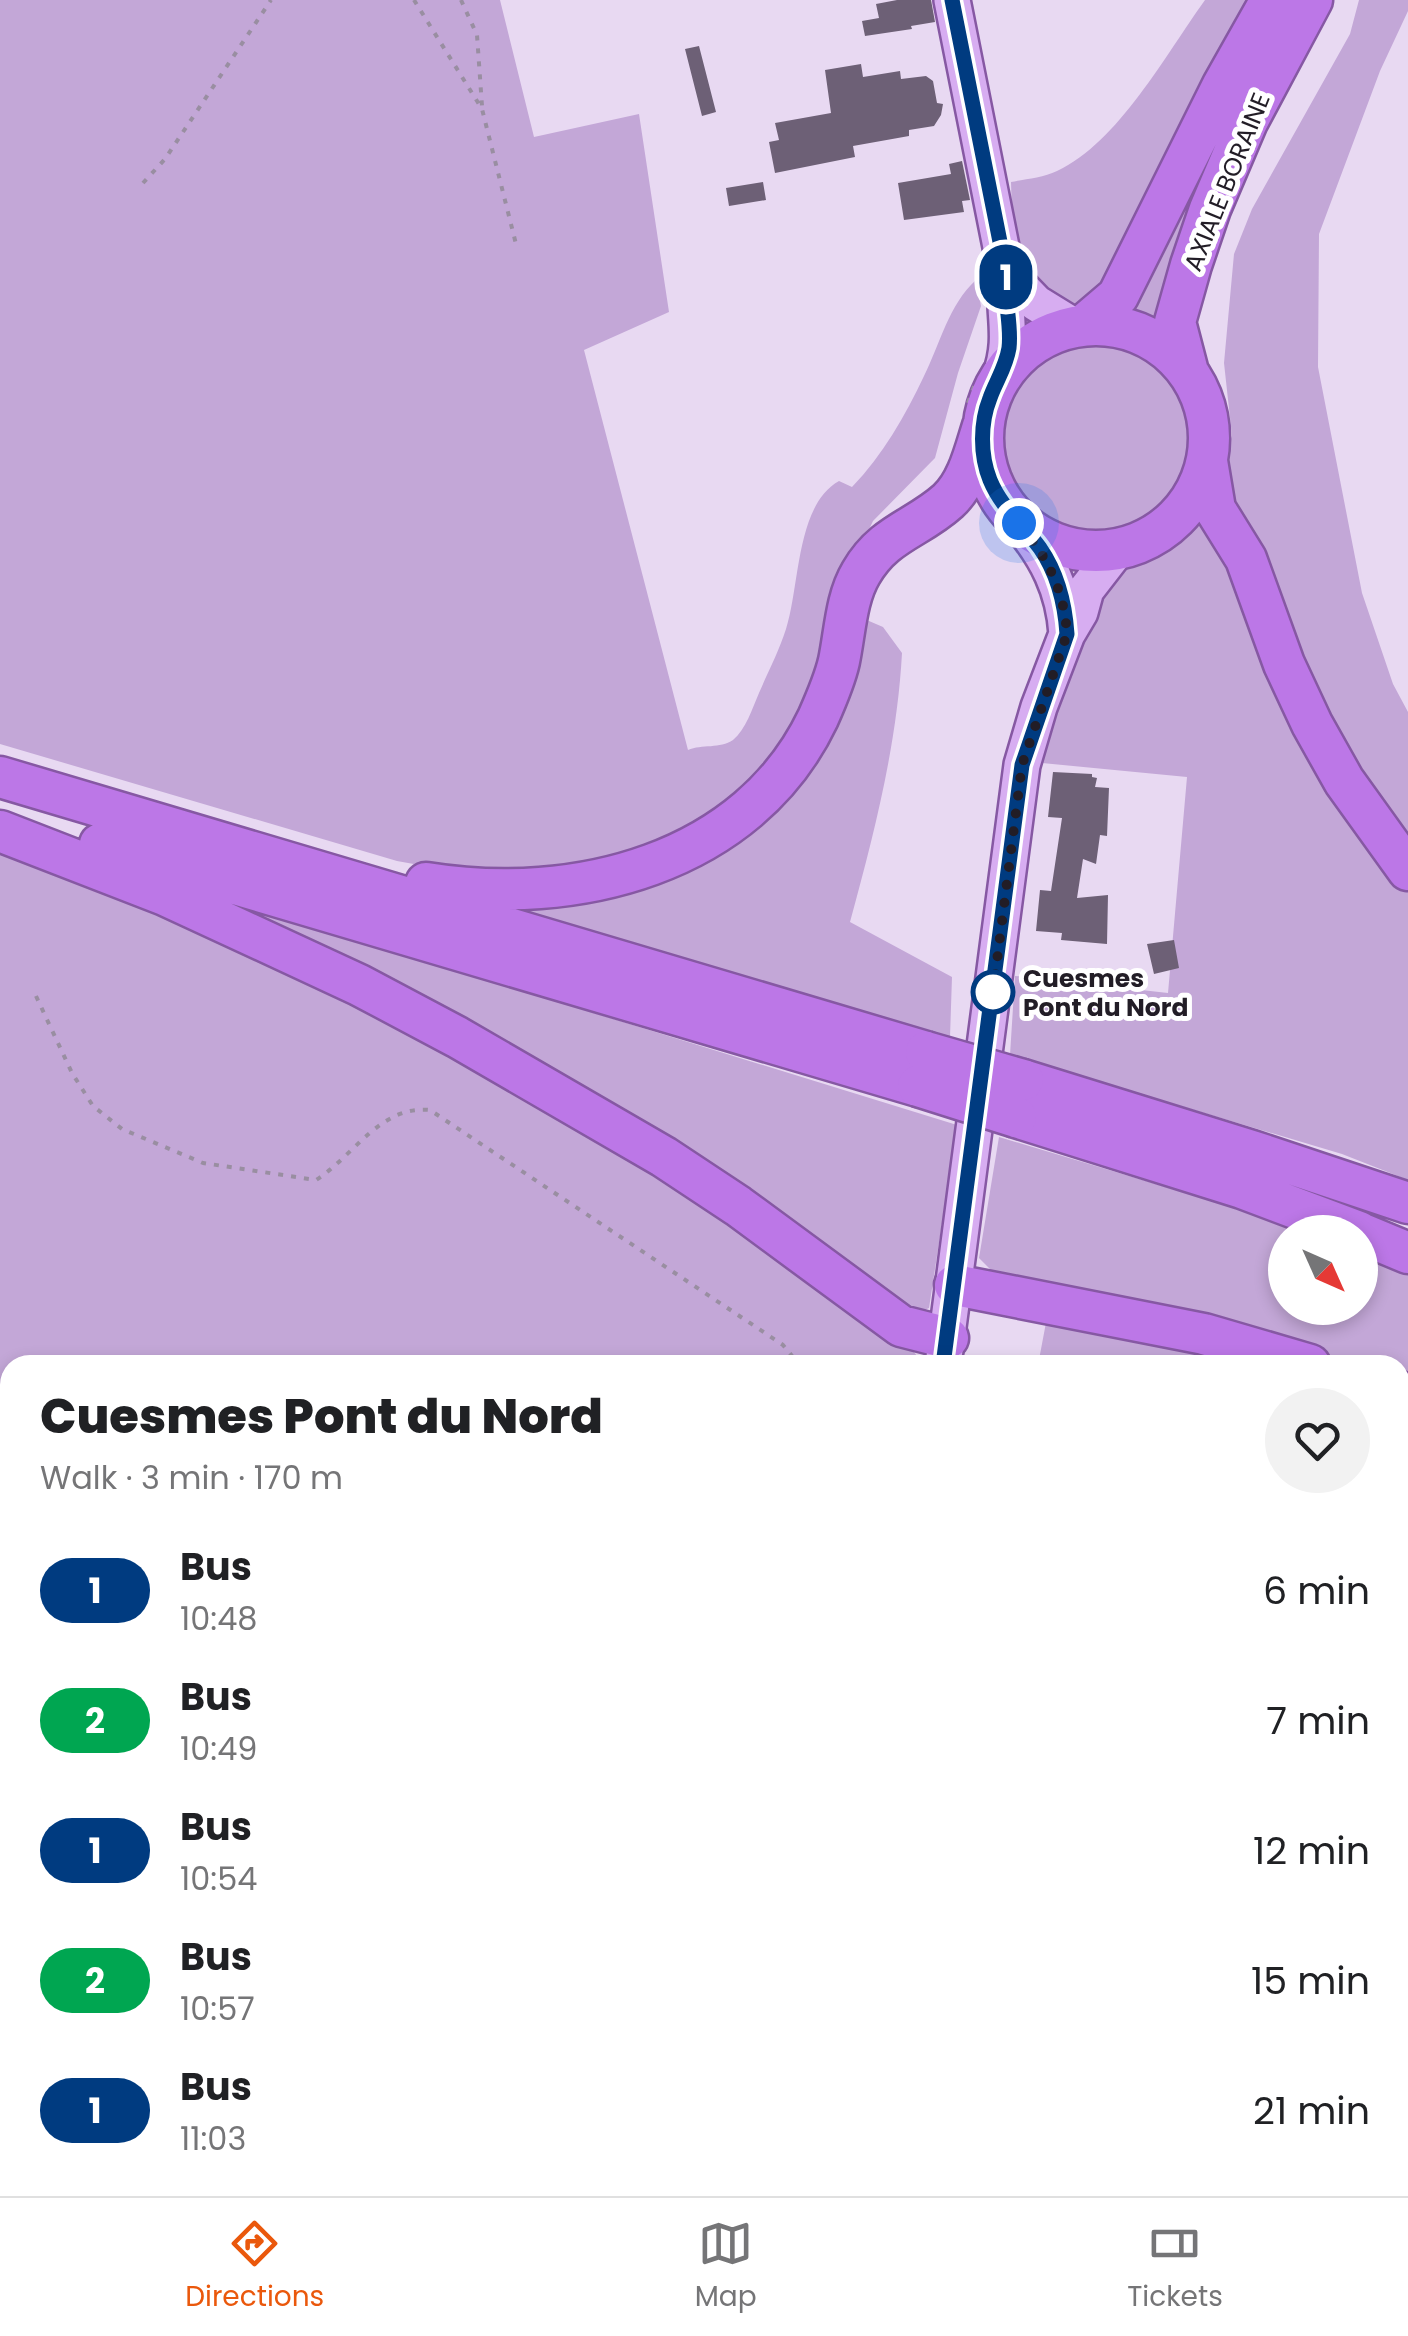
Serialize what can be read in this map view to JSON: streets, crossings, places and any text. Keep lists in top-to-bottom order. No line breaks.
{"streets":{"highway":["AXIALE BORAINE"]},"places":["Cuesmes Pont du Nord"],"lines":["bus line 1"],"north":"bottom right","page":{"on_map":"1","heading":["Cuesmes Pont du Nord","Walk · 3 min · 170 m"],"list":[{"mark":"1","name":"Bus","note":"10:48","value":"6 min"},{"mark":"2","name":"Bus","note":"10:49","value":"7 min"},{"mark":"1","name":"Bus","note":"10:54","value":"12 min"},{"mark":"2","name":"Bus","note":"10:57","value":"15 min"},{"mark":"1","name":"Bus","note":"11:03","value":"21 min"}],"tabs":["Directions","Map","Tickets"]}}
